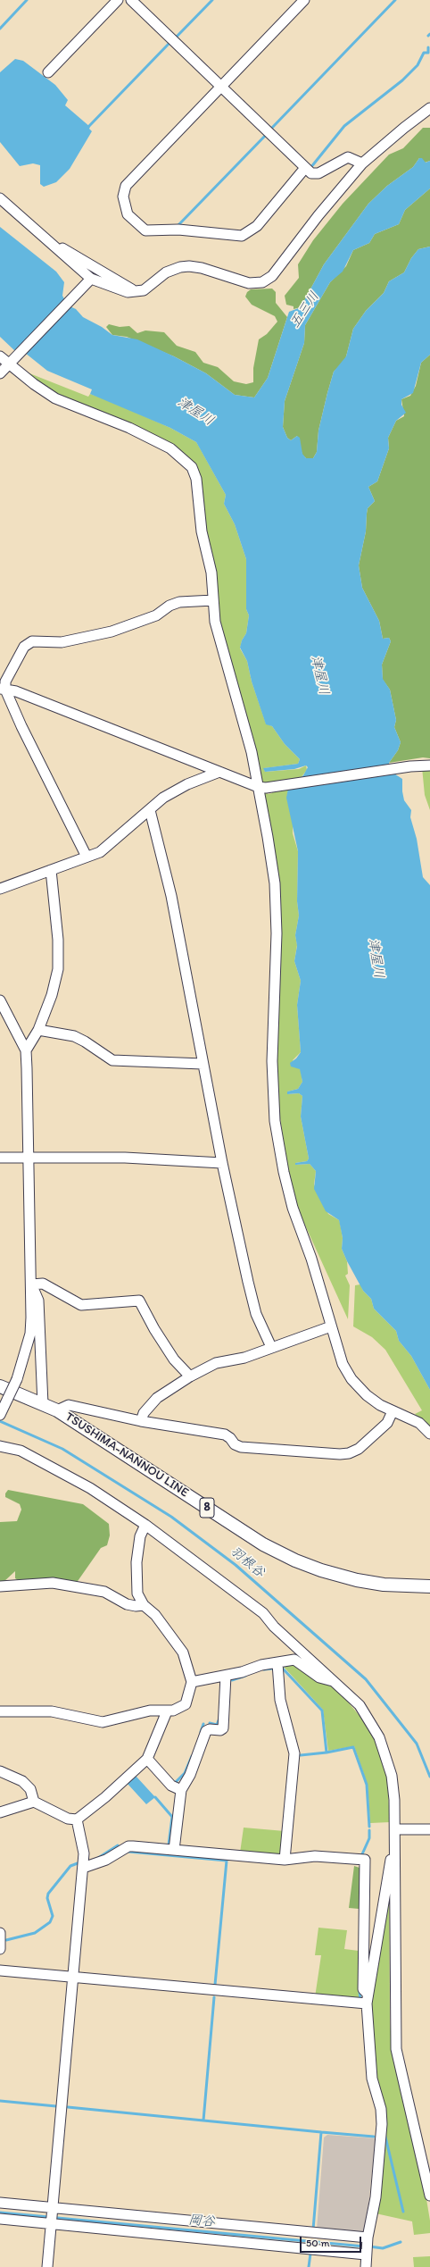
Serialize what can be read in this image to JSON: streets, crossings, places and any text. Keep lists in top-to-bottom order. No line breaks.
{"streets":{"main road":["TSUSHIMA-NANNOU LINE","8"]},"water":["五三川","津屋川","羽根谷","岡谷"],"scale_bar":"50 m"}
